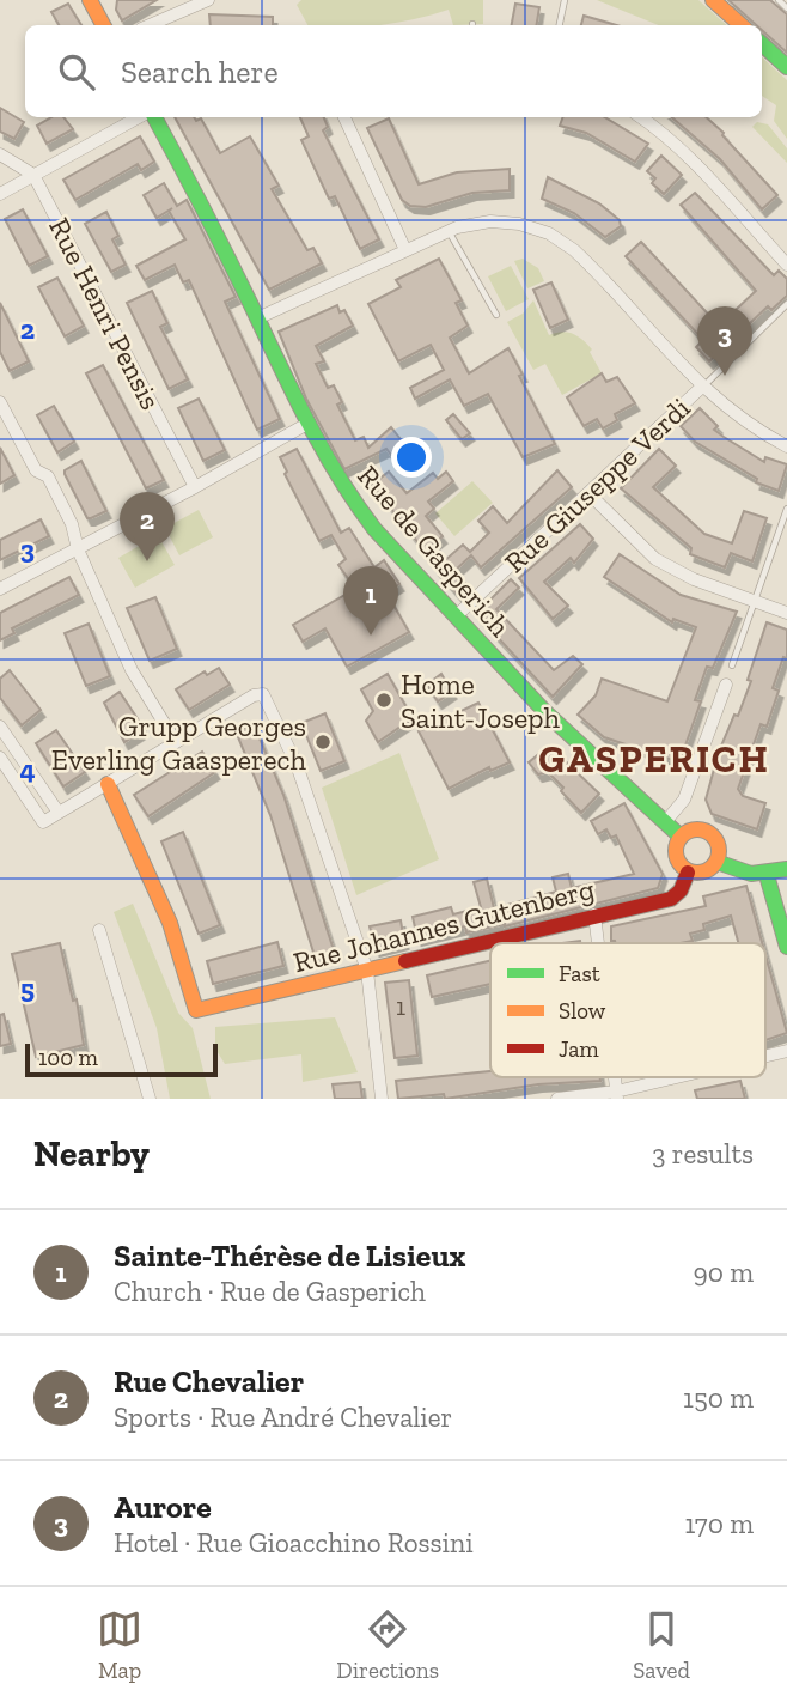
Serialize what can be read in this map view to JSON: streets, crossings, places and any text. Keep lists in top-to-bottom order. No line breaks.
{"streets":{"street":["Rue Henri Pensis","Rue Giuseppe Verdi","Rue de Gasperich","Rue Johannes Gutenberg"]},"crossings":[["Rue Giuseppe Verdi","Rue de Gasperich"],["Rue de Gasperich","Rue Johannes Gutenberg"]],"districts":["GASPERICH"],"places":["Home Saint-Joseph","Grupp Georges Everling Gaasperech"],"house_numbers":["1"],"legend":["Fast","Slow","Jam"],"scale_bar":"100 m","page":{"search":"Search here","pins":["3","2","1"],"scale":"100 m","heading":["Nearby","3 results"],"list":[{"mark":"1","name":"Sainte-Thérèse de Lisieux","note":"Church · Rue de Gasperich","value":"90 m"},{"mark":"2","name":"Rue Chevalier","note":"Sports · Rue André Chevalier","value":"150 m"},{"mark":"3","name":"Aurore","note":"Hotel · Rue Gioacchino Rossini","value":"170 m"}],"nav":["Map","Directions","Saved"]},"grid":{"rows":["2","3","4","5"]}}
